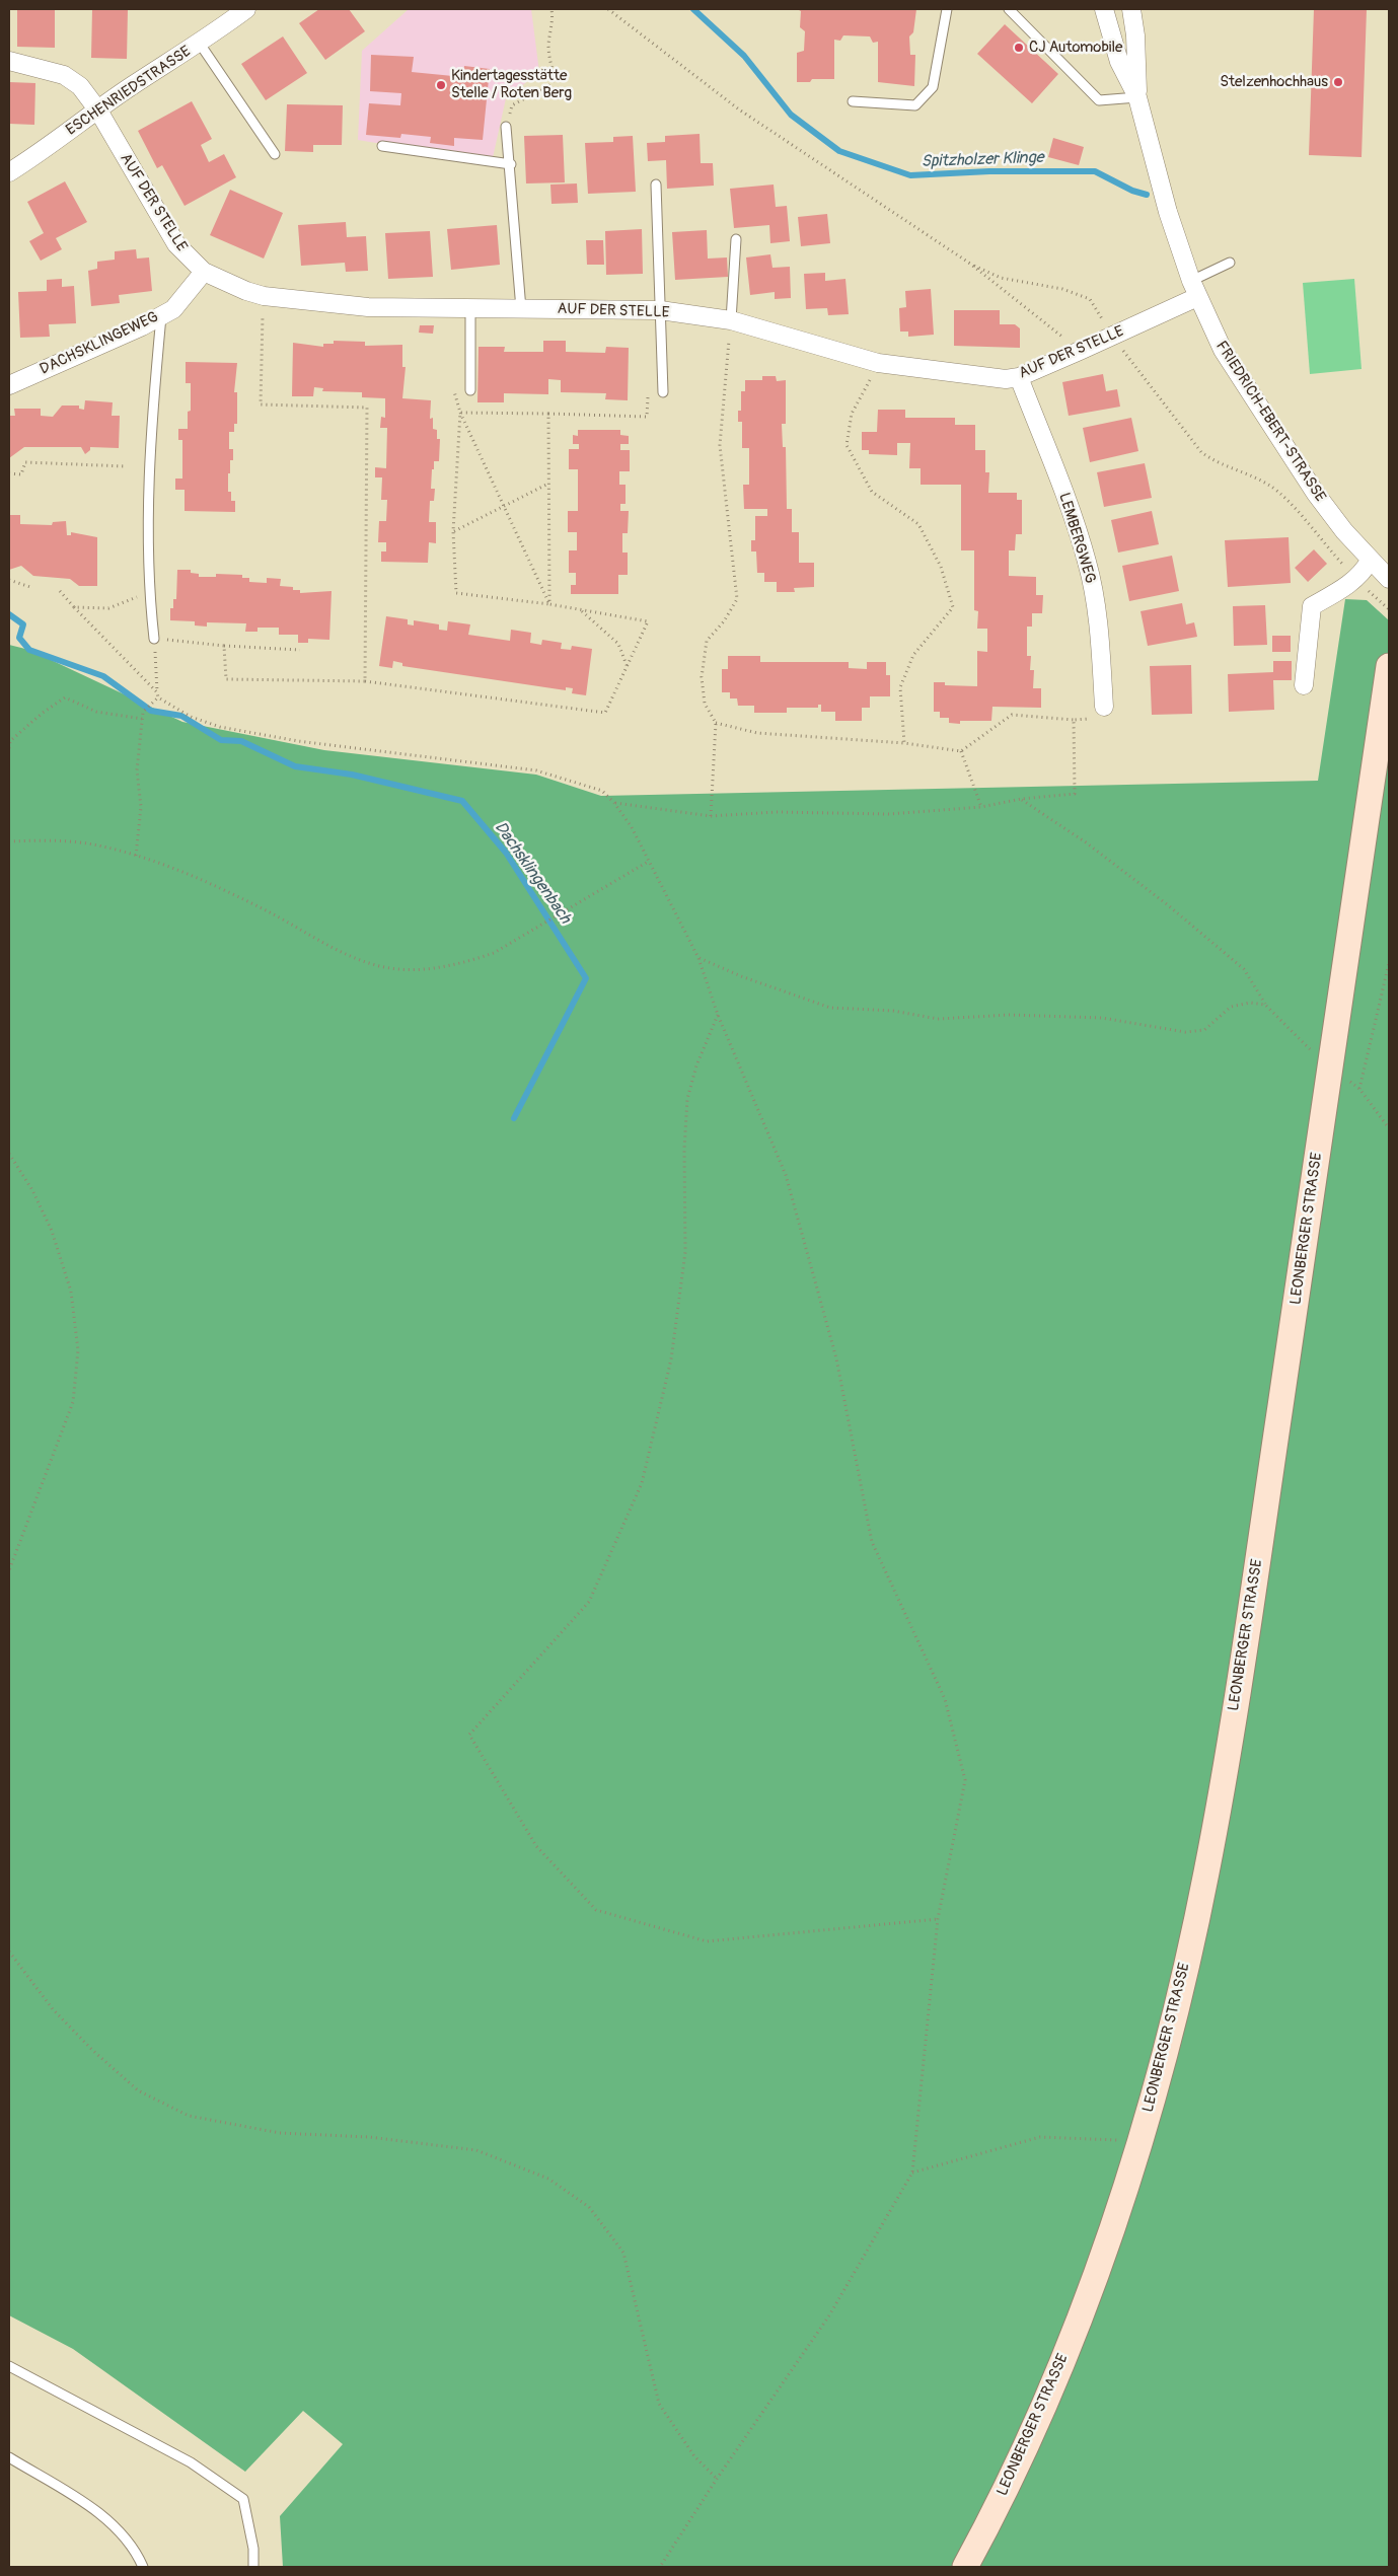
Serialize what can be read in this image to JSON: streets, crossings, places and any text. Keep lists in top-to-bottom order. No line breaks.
{"streets":{"main road":["LEONBERGER STRASSE"],"street":["ESCHENRIEDSTRASSE","AUF DER STELLE","DACHSKLINGEWEG","FRIEDRICH-EBERT-STRASSE","LEMBERGWEG"]},"crossings":[["ESCHENRIEDSTRASSE","AUF DER STELLE"],["AUF DER STELLE","DACHSKLINGEWEG"],["AUF DER STELLE","FRIEDRICH-EBERT-STRASSE"],["AUF DER STELLE","LEMBERGWEG"]],"water":["Spitzholzer Klinge","Dachsklingenbach"],"places":["CJ Automobile","Stelzenhochhaus","Kindertagesstätte Stelle / Roten Berg"]}
